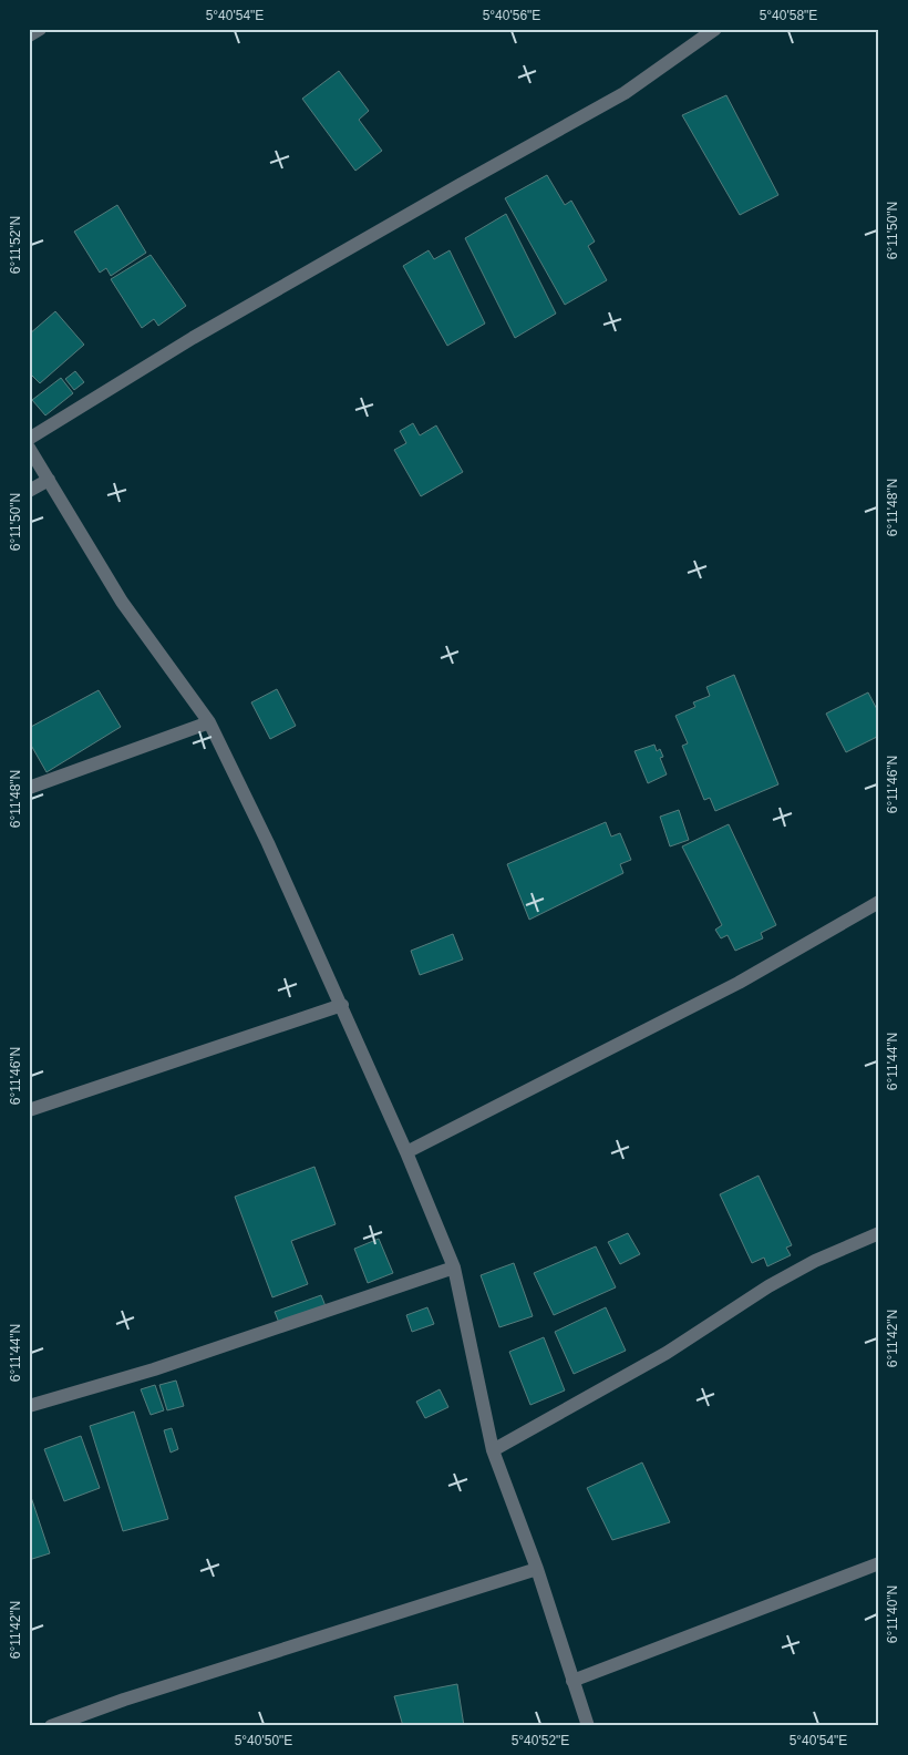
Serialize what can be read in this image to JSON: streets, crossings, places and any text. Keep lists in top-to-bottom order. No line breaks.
{"coordinates":["5°40'54\"E","5°40'56\"E","5°40'58\"E","6°11'50\"N","6°11'52\"N","6°11'48\"N","6°11'46\"N","6°11'44\"N","6°11'42\"N","6°11'40\"N","5°40'50\"E","5°40'52\"E"]}
